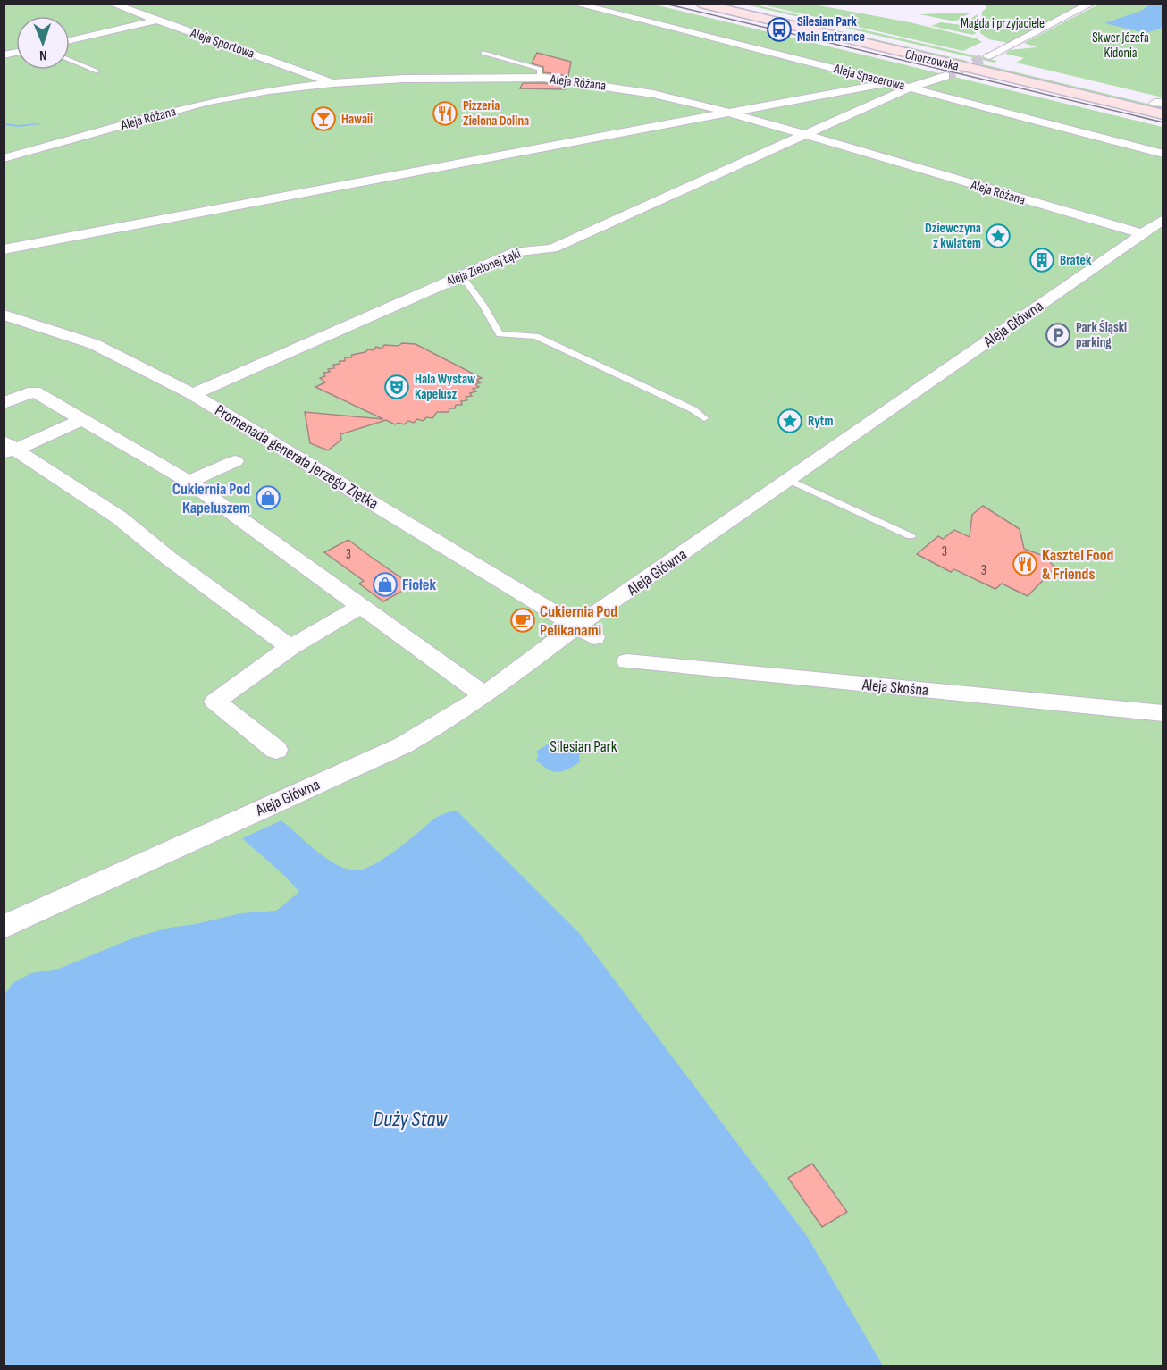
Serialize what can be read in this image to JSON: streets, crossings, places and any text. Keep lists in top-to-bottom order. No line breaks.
{"streets":{"main road":["Chorzowska"],"street":["Aleja Sportowa","Aleja Spacerowa","Aleja Różana","Aleja Zielonej Łąki","Aleja Główna","Promenada generała Jerzego Ziętka","Aleja Skośna"]},"crossings":[["Aleja Sportowa","Aleja Różana"],["Aleja Spacerowa","Aleja Zielonej Łąki"],["Aleja Różana","Aleja Zielonej Łąki"],["Aleja Różana","Aleja Główna"],["Aleja Zielonej Łąki","Promenada generała Jerzego Ziętka"],["Aleja Główna","Promenada generała Jerzego Ziętka"]],"water":["Duży Staw"],"parks":["Magda i przyjaciele","Skwer Józefa Kidonia","Silesian Park"],"places":{"bus stop":["Silesian Park Main Entrance"],"restaurant":["Pizzeria Zielona Dolina","Kasztel Food & Friends"],"bar":["Hawaii"],"place":["Dziewczyna z kwiatem","Rytm"],"building":["Bratek"],"parking":["Park Śląski parking"],"theatre":["Hala Wystaw Kapelusz"],"shop":["Cukiernia Pod Kapeluszem","Fiołek"],"cafe":["Cukiernia Pod Pelikanami"]},"house_numbers":["3","3","3"],"north":"bottom"}
